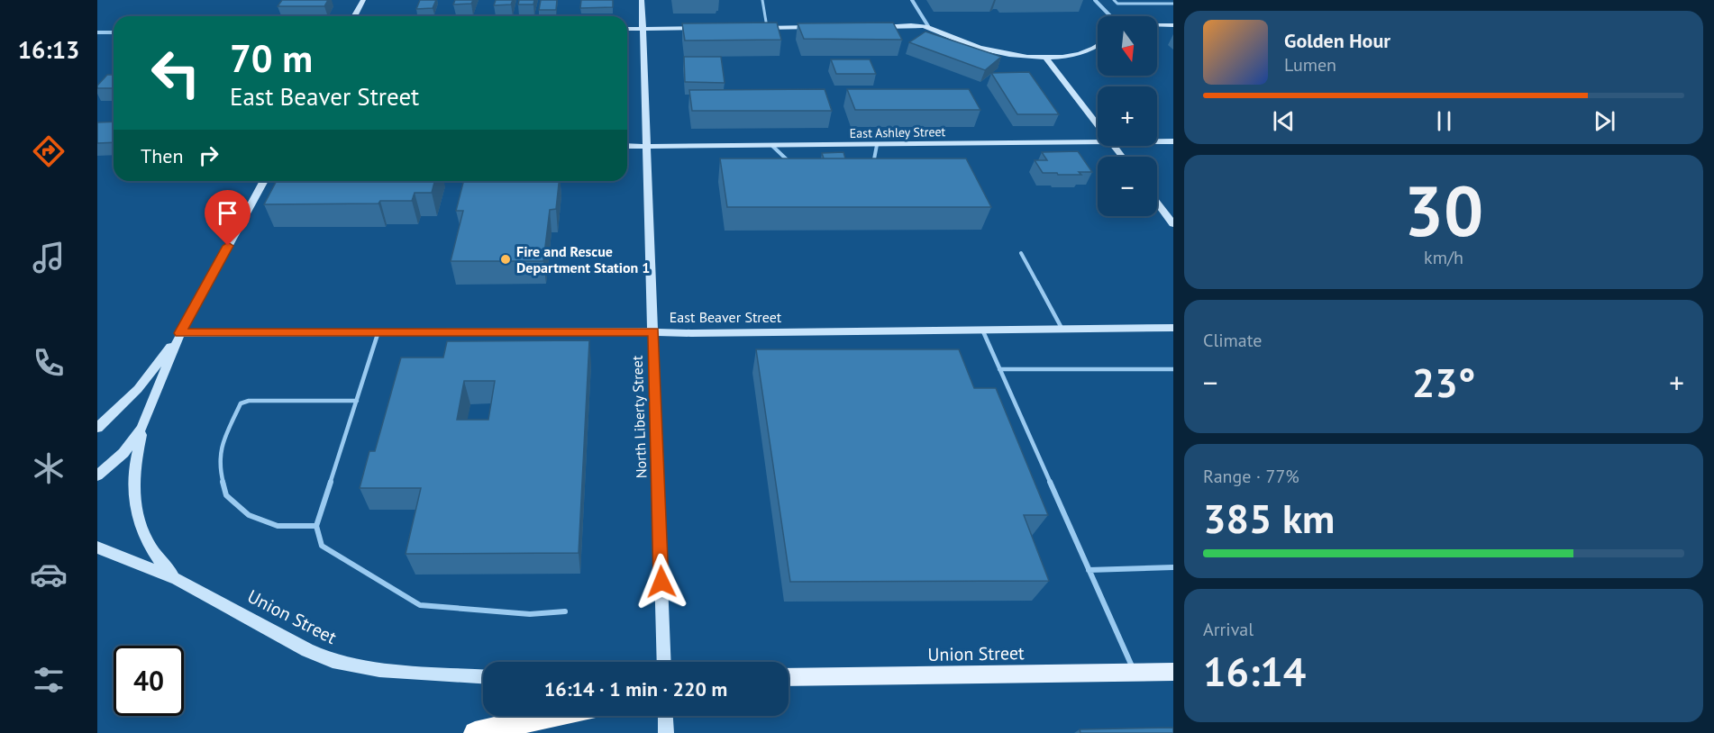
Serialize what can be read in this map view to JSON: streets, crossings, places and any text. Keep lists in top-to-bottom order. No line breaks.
{"streets":{"main road":["Union Street"],"street":["East Ashley Street","East Beaver Street","North Liberty Street"]},"crossings":[["East Ashley Street","North Liberty Street"],["East Beaver Street","North Liberty Street"]],"places":["Fire and Rescue Department Station 1"],"north":"bottom","page":{"tabs":"16:13","map_buttons":["+","−"],"turn":["70 m","East Beaver Street"],"song":["Golden Hour","Lumen"],"then":"Then","tile":[["30","km/h"],"Climate",["Range · 77%","385 km"],["Arrival","16:14"]],"heat":["−","23°","+"],"limit":"40","trip":"16:14 · 1 min · 220 m"}}
